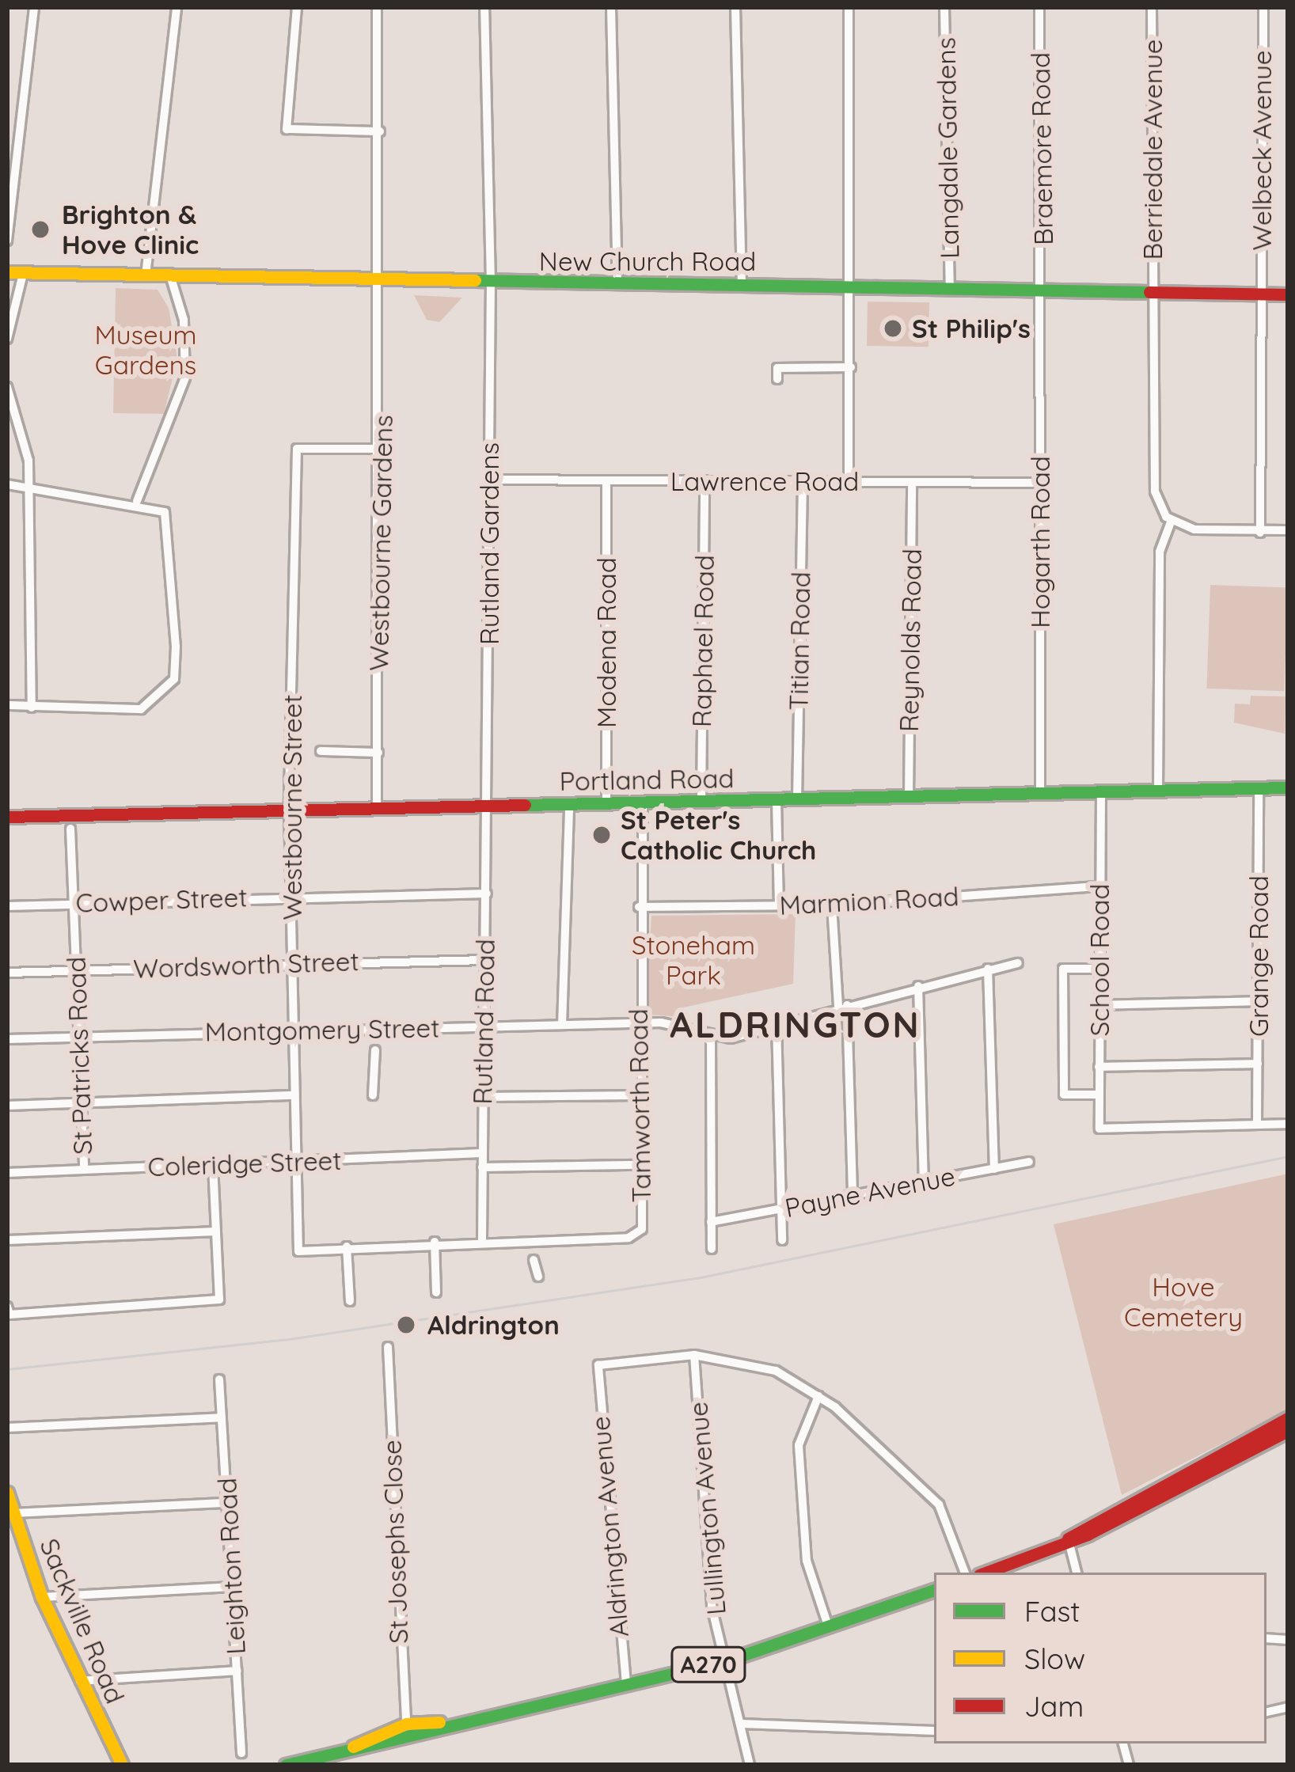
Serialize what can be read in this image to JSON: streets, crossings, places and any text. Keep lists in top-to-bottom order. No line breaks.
{"streets":{"main road":["New Church Road","Portland Road","Sackville Road","A270"],"street":["Langdale Gardens","Braemore Road","Berriedale Avenue","Welbeck Avenue","Lawrence Road","Hogarth Road","Westbourne Gardens","Rutland Gardens","Reynolds Road","Raphael Road","Titian Road","Modena Road","Westbourne Street","Cowper Street","Marmion Road","Grange Road","School Road","Wordsworth Street","Rutland Road","Montgomery Street","St Patricks Road","Tamworth Road","Coleridge Street","Payne Avenue","Lullington Avenue","Aldrington Avenue","St Josephs Close","Leighton Road"]},"crossings":[["Langdale Gardens","New Church Road"],["Braemore Road","New Church Road"],["Braemore Road","Hogarth Road"],["Berriedale Avenue","New Church Road"],["Welbeck Avenue","New Church Road"],["New Church Road","Hogarth Road"],["New Church Road","Westbourne Gardens"],["New Church Road","Rutland Gardens"],["Lawrence Road","Hogarth Road"],["Lawrence Road","Rutland Gardens"],["Lawrence Road","Reynolds Road"],["Lawrence Road","Raphael Road"],["Lawrence Road","Titian Road"],["Lawrence Road","Modena Road"],["Hogarth Road","Portland Road"],["Westbourne Gardens","Portland Road"],["Westbourne Gardens","Westbourne Street"],["Rutland Gardens","Portland Road"],["Rutland Gardens","Rutland Road"],["Reynolds Road","Portland Road"],["Raphael Road","Portland Road"],["Titian Road","Portland Road"],["Modena Road","Portland Road"],["Portland Road","Westbourne Street"],["Portland Road","Grange Road"],["Portland Road","School Road"],["Portland Road","Rutland Road"],["Portland Road","Tamworth Road"],["Westbourne Street","Cowper Street"],["Westbourne Street","Wordsworth Street"],["Westbourne Street","Montgomery Street"],["Westbourne Street","Coleridge Street"],["Cowper Street","Rutland Road"],["Cowper Street","St Patricks Road"],["Marmion Road","School Road"],["Marmion Road","Tamworth Road"],["Grange Road","School Road"],["Wordsworth Street","Rutland Road"],["Wordsworth Street","St Patricks Road"],["Rutland Road","Montgomery Street"],["Rutland Road","Tamworth Road"],["Rutland Road","Coleridge Street"],["Montgomery Street","St Patricks Road"],["Montgomery Street","Tamworth Road"],["St Patricks Road","Coleridge Street"],["Lullington Avenue","Aldrington Avenue"],["Lullington Avenue","A270"],["Aldrington Avenue","A270"],["St Josephs Close","A270"]],"districts":["ALDRINGTON"],"parks":["Museum Gardens","Stoneham Park","Hove Cemetery"],"places":["Brighton & Hove Clinic","St Philip's","St Peter's Catholic Church","Aldrington"],"legend":["Fast","Slow","Jam"]}
